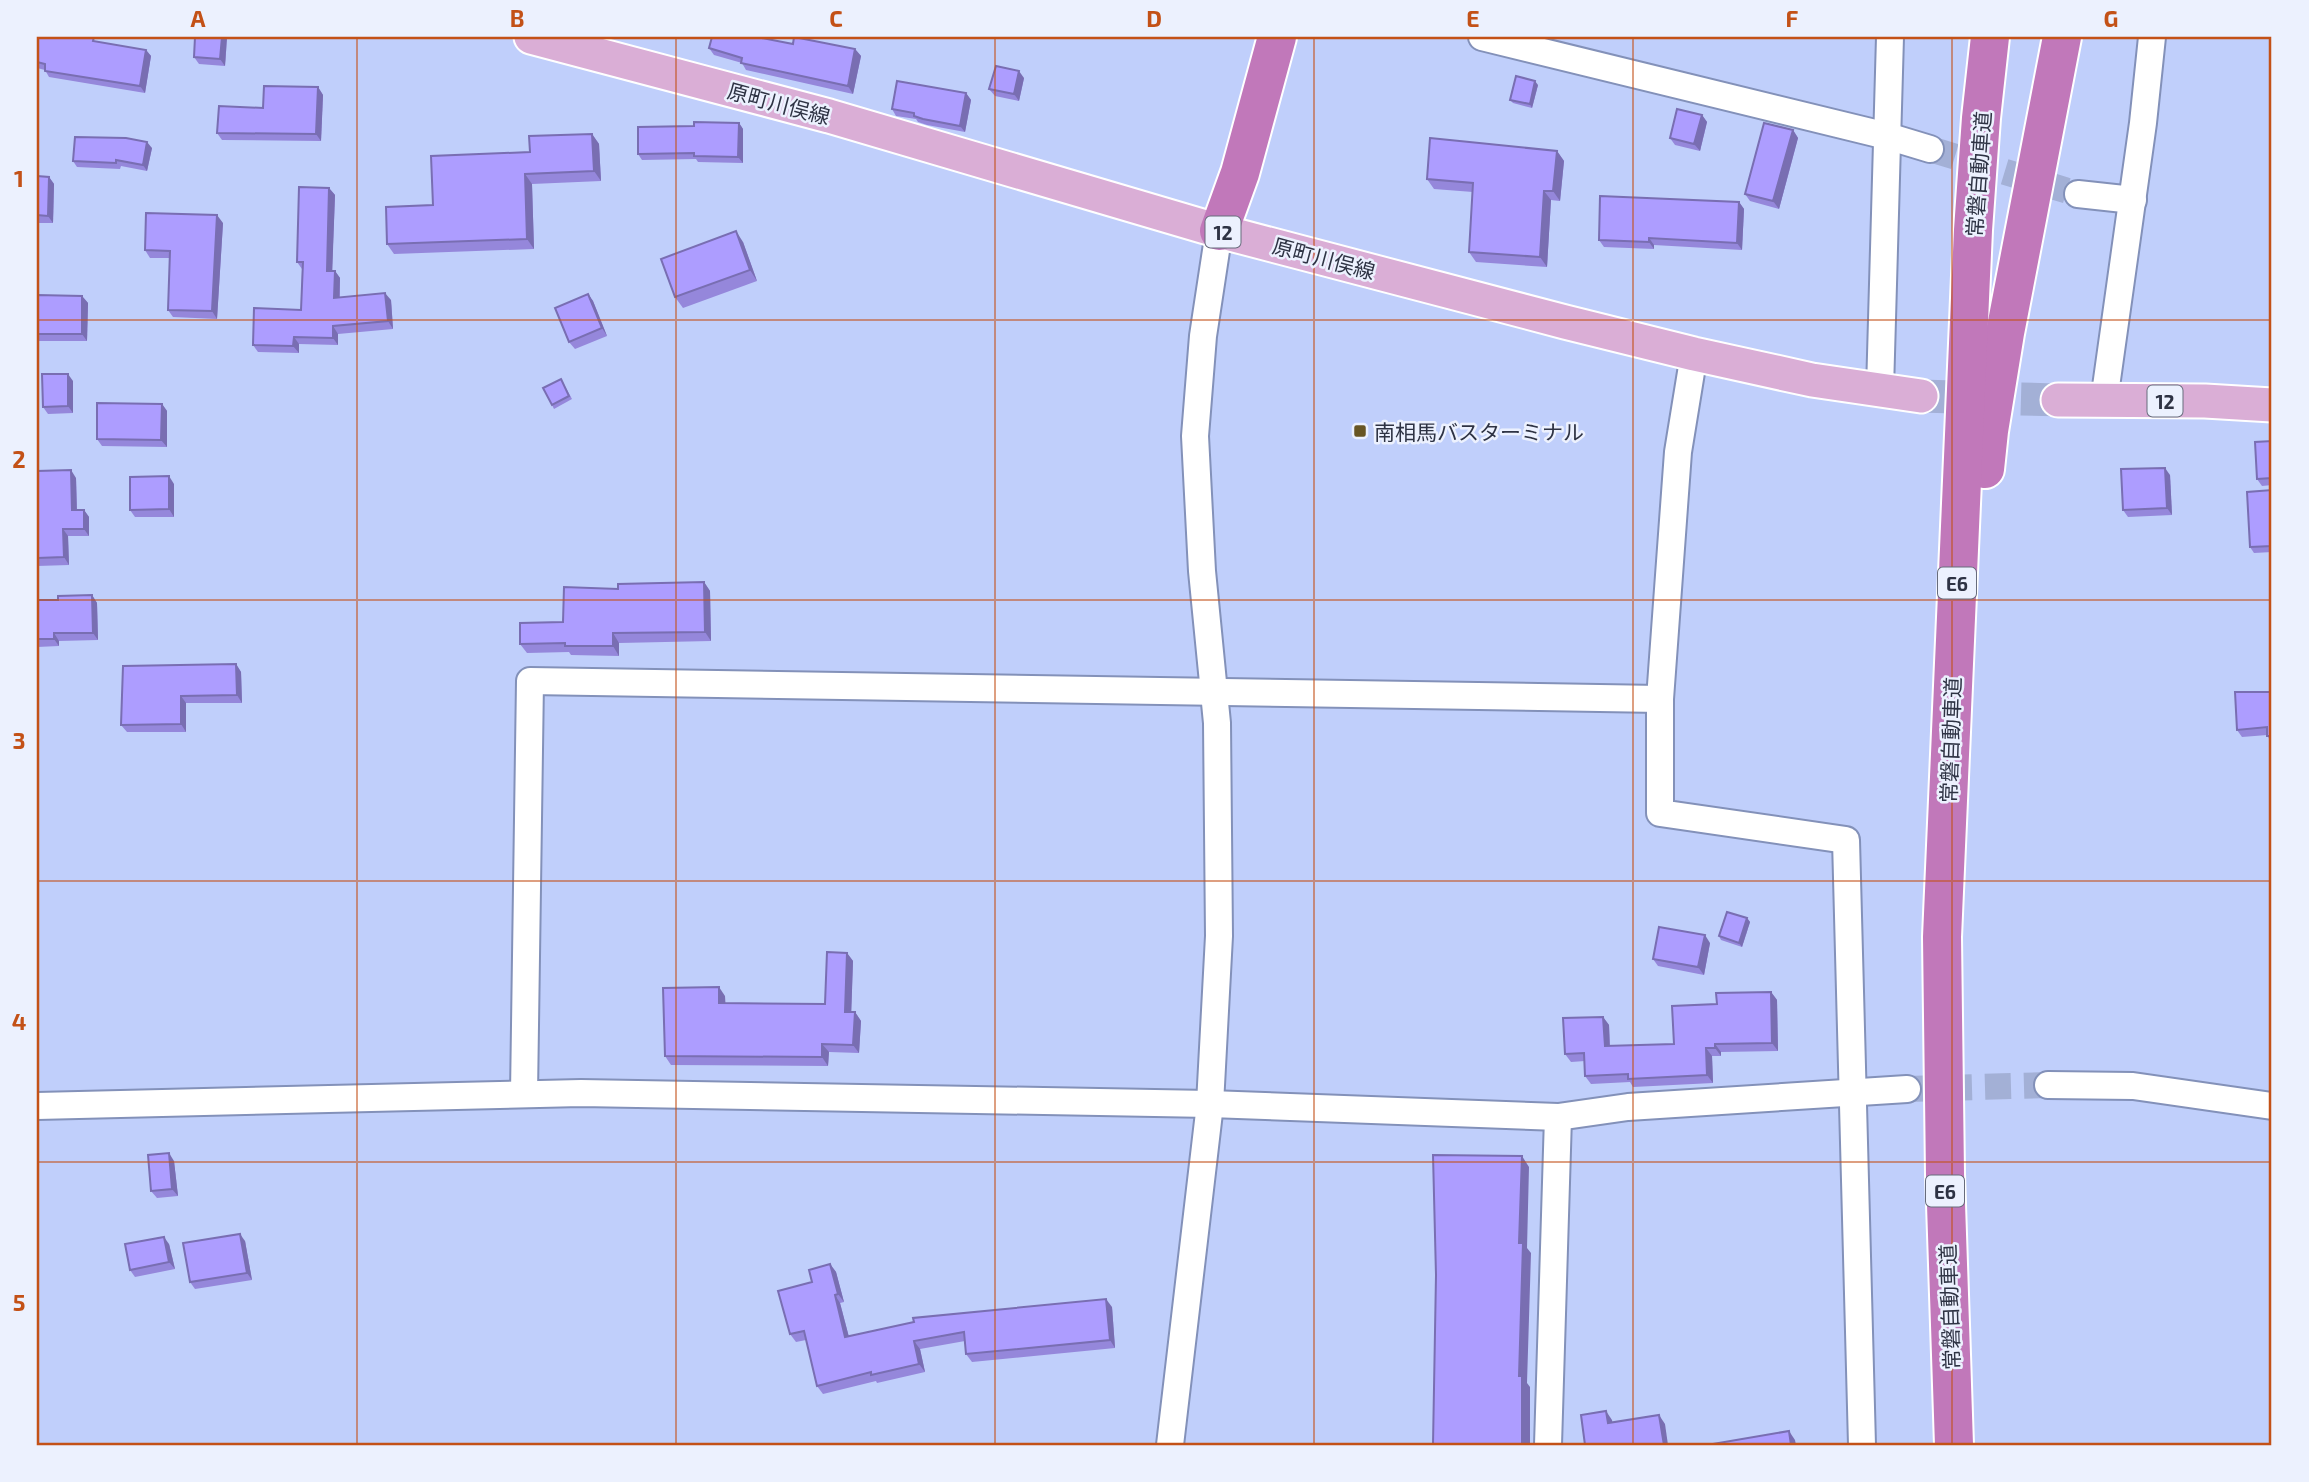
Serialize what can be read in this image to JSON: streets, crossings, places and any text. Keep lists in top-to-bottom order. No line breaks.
{"streets":{"highway":["常磐自動車道","E6"],"main road":["原町川俣線","12"]},"places":{"transit":["南相馬バスターミナル"]},"grid":{"columns":["A","B","C","D","E","F","G"],"rows":["1","2","3","4","5"]}}
